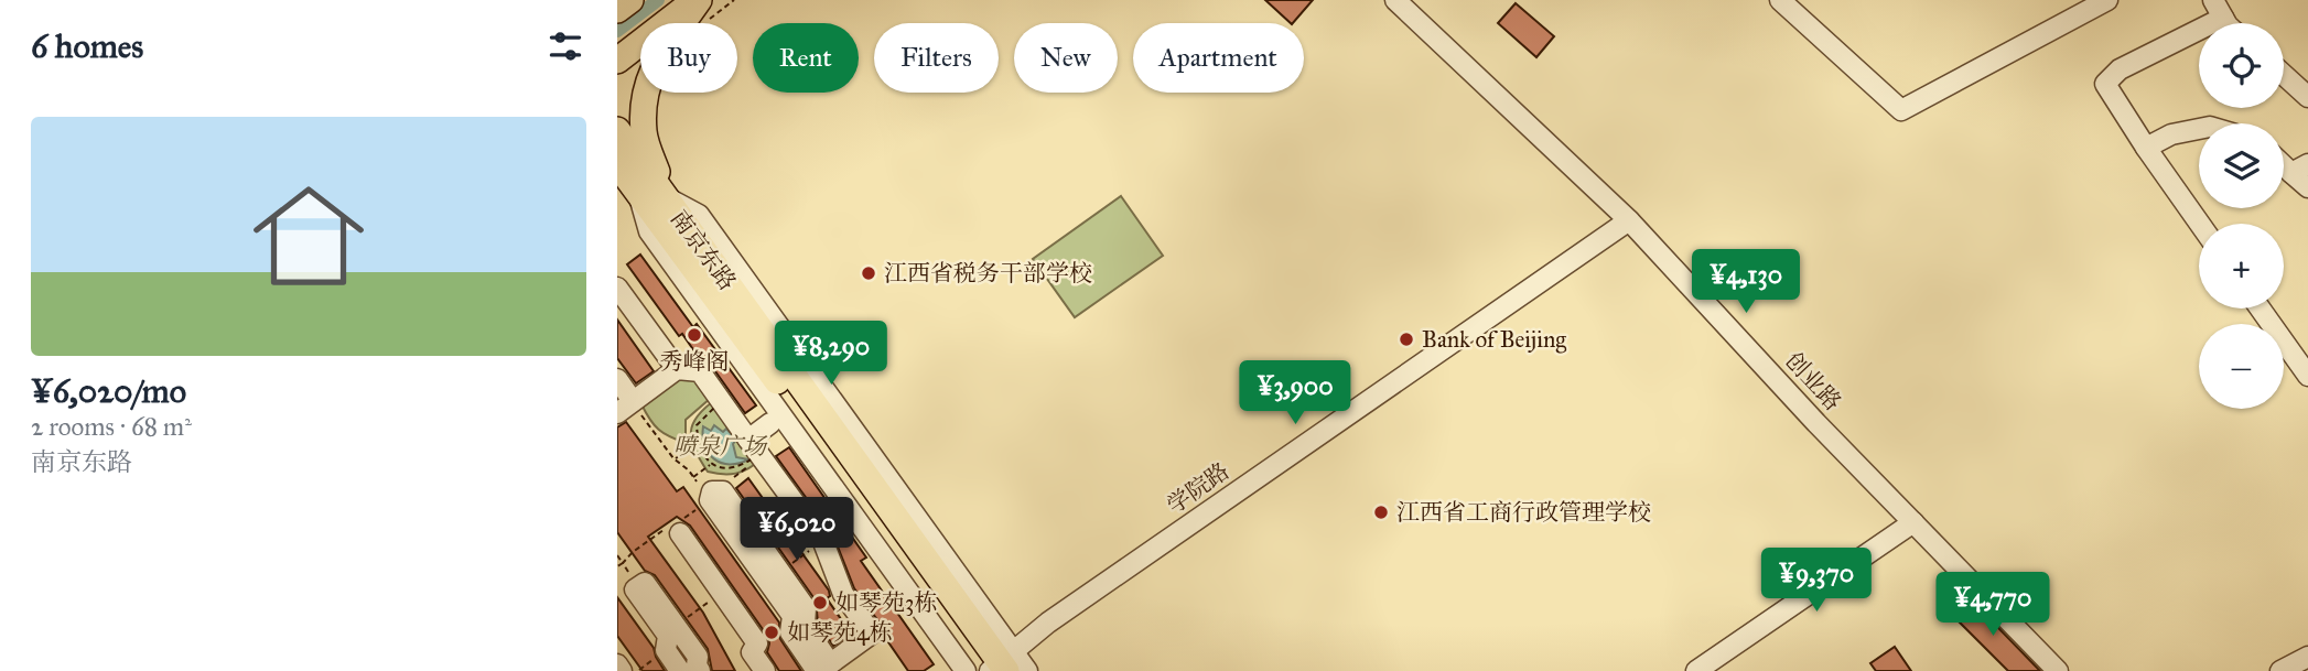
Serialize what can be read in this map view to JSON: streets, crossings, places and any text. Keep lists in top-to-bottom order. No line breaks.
{"streets":{"main road":["南京东路"],"street":["创业路","学院路"]},"crossings":[["南京东路","学院路"],["创业路","学院路"]],"parks":["喷泉广场"],"places":["江西省税务干部学校","秀峰阁","Bank of Beijing","江西省工商行政管理学校","如琴苑3栋","如琴苑4栋"],"page":{"heading":"6 homes","map_buttons":["+","−"],"chip":["Buy","Rent","Filters","New","Apartment"],"list":[{"name":"¥6,020/mo","note":"2 rooms · 68 m² · 南京东路"}],"price":["¥4,130","¥8,290","¥3,900","¥6,020","¥9,370","¥4,770"]}}
